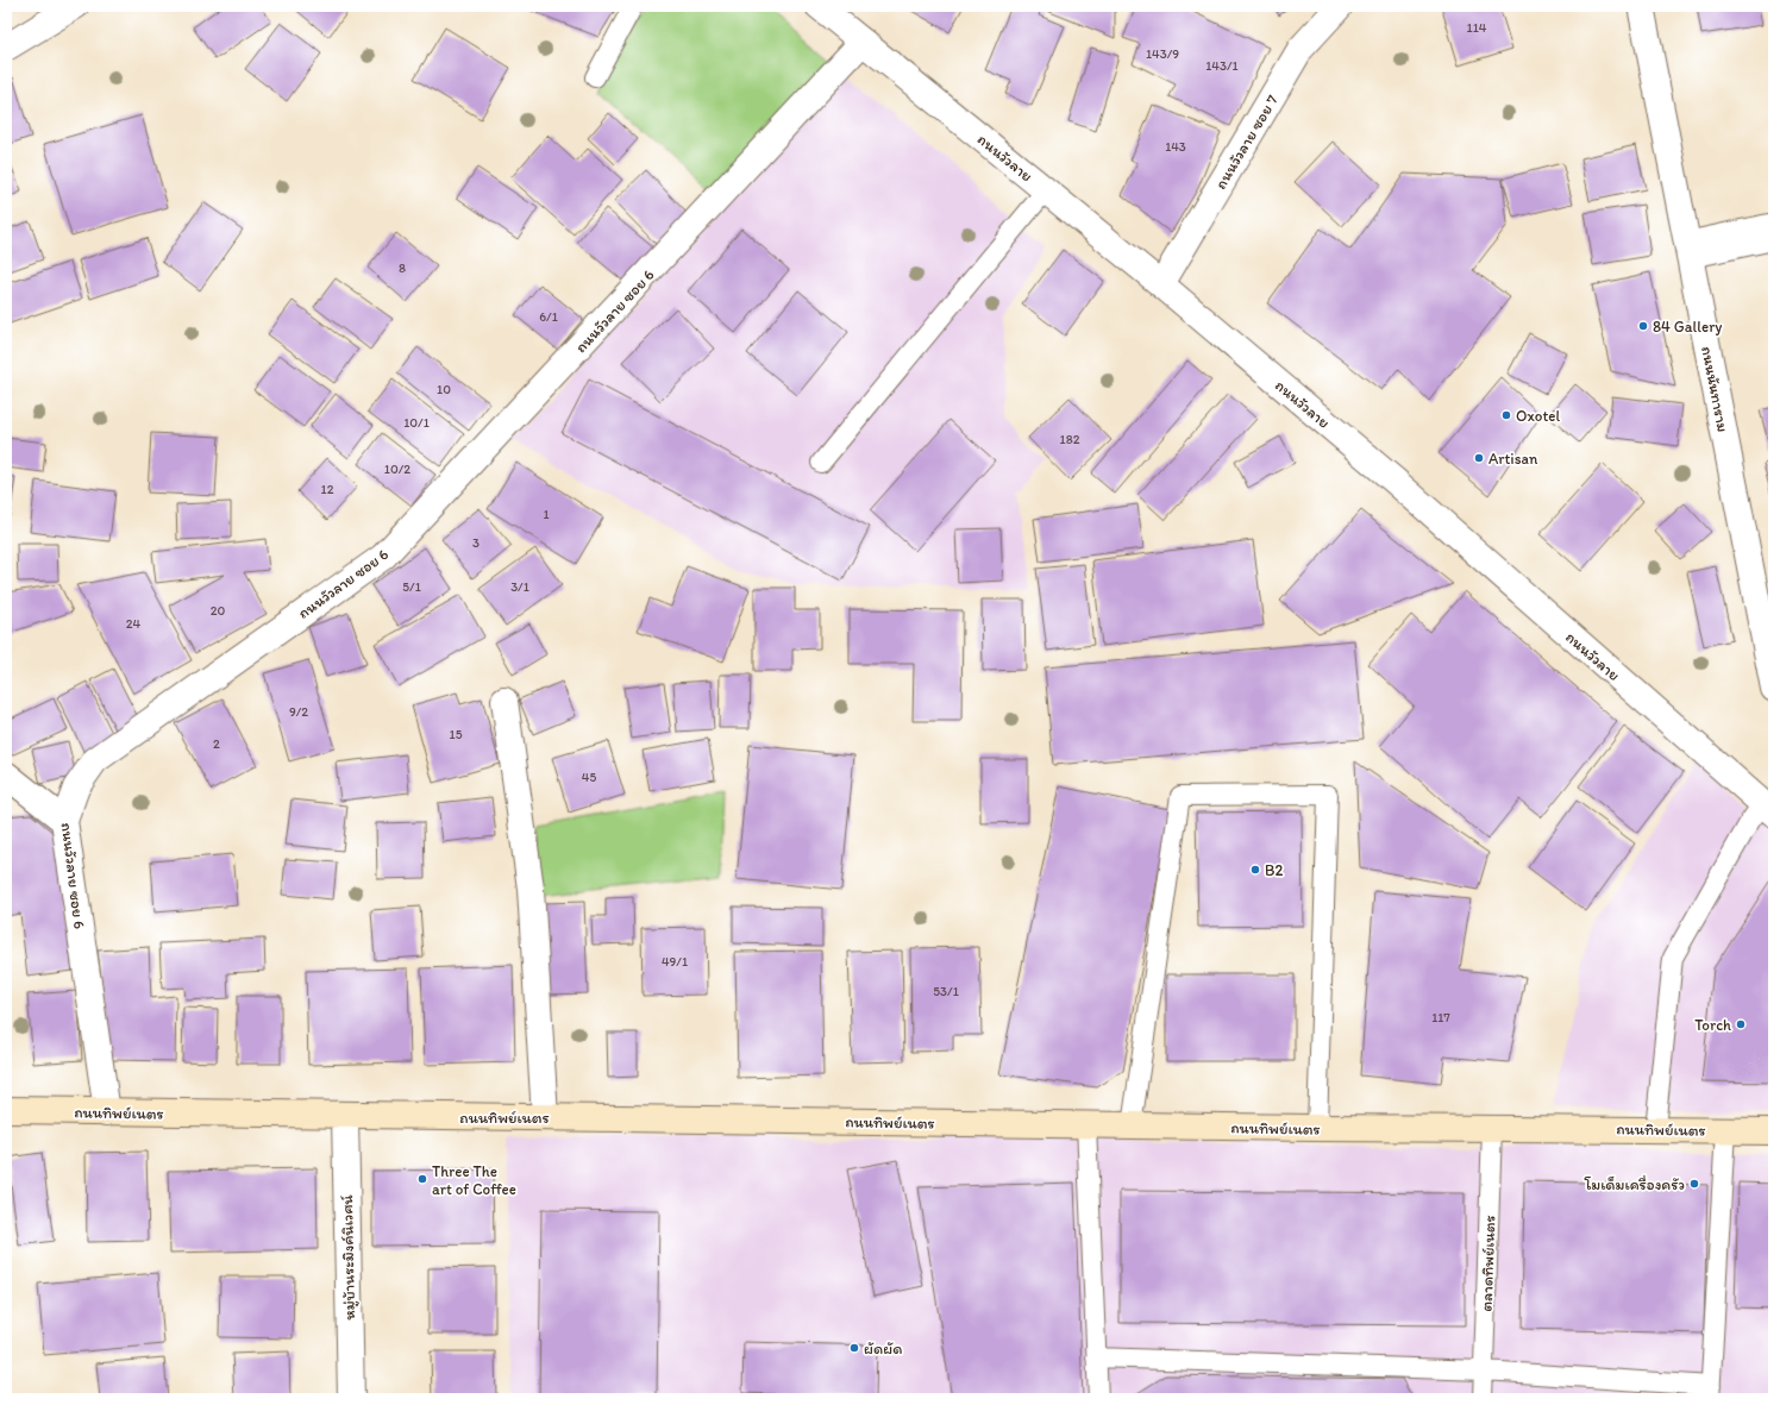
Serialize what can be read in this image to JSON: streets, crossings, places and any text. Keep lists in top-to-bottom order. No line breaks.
{"streets":{"main road":["ถนนทิพย์เนตร"],"street":["ถนนวัวลาย ซอย 7","ถนนวัวลาย","ถนนวัวลาย ซอย 6","ถนนนันทาราม","หมู่บ้านระมิงค์นิเวศน์"],"lane":["ตลาดทิพย์เนตร"]},"crossings":[["ถนนวัวลาย ซอย 7","ถนนวัวลาย"],["ถนนวัวลาย","ถนนวัวลาย ซอย 6"],["ถนนวัวลาย ซอย 6","ถนนทิพย์เนตร"],["ถนนทิพย์เนตร","หมู่บ้านระมิงค์นิเวศน์"],["ถนนทิพย์เนตร","ตลาดทิพย์เนตร"]],"places":["84 Gallery","Oxotel","Artisan","B2","Torch","Three The art of Coffee","โมเด็มเครื่องครัว","ผัดผัด"],"house_numbers":["114","143/9","143/1","143","8","6/1","10","10/1","182","10/2","12","1","3","5/1","3/1","20","24","9/2","15","2","45","49/1","53/1","117"]}
